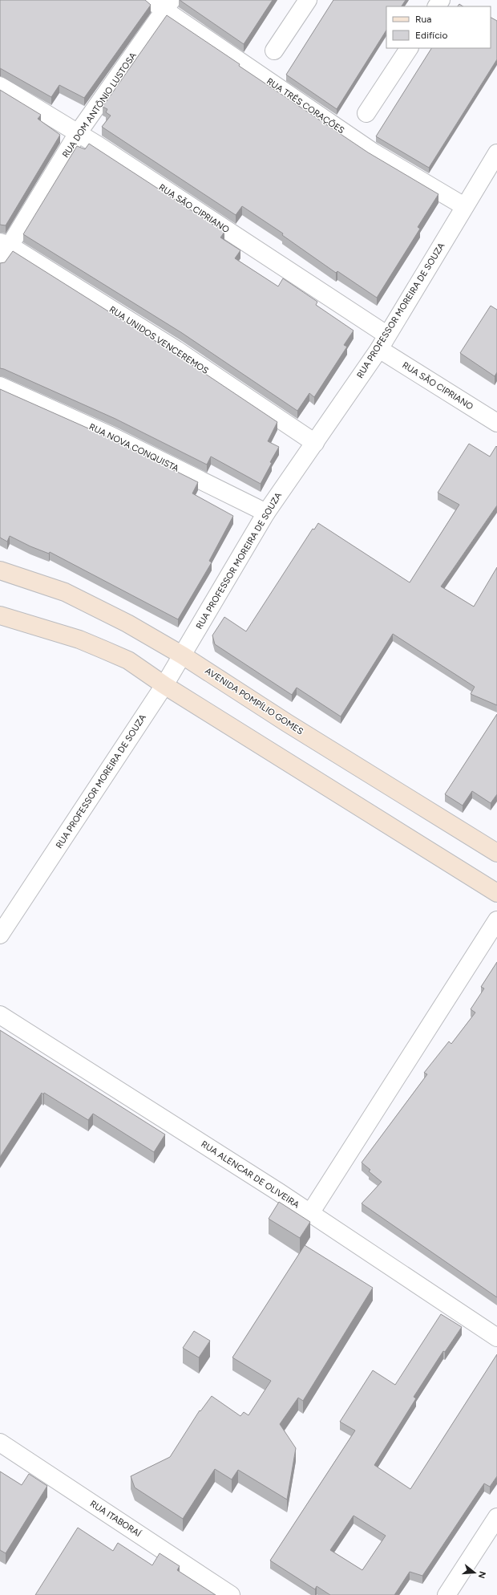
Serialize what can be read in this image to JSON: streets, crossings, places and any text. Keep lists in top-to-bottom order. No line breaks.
{"streets":{"main road":["AVENIDA POMPÍLIO GOMES"],"street":["RUA DOM ANTÔNIO LUSTOSA","RUA TRÊS CORAÇÕES","RUA SÃO CIPRIANO","RUA PROFESSOR MOREIRA DE SOUZA","RUA UNIDOS VENCEREMOS","RUA NOVA CONQUISTA","RUA ALENCAR DE OLIVEIRA","RUA ITABORAÍ"]},"crossings":[["RUA DOM ANTÔNIO LUSTOSA","RUA TRÊS CORAÇÕES"],["RUA DOM ANTÔNIO LUSTOSA","RUA SÃO CIPRIANO"],["RUA DOM ANTÔNIO LUSTOSA","RUA UNIDOS VENCEREMOS"],["RUA TRÊS CORAÇÕES","RUA PROFESSOR MOREIRA DE SOUZA"],["RUA SÃO CIPRIANO","RUA PROFESSOR MOREIRA DE SOUZA"],["RUA PROFESSOR MOREIRA DE SOUZA","RUA UNIDOS VENCEREMOS"],["RUA PROFESSOR MOREIRA DE SOUZA","RUA NOVA CONQUISTA"],["RUA PROFESSOR MOREIRA DE SOUZA","AVENIDA POMPÍLIO GOMES"]],"legend":["Rua","Edifício"],"north":"right"}
